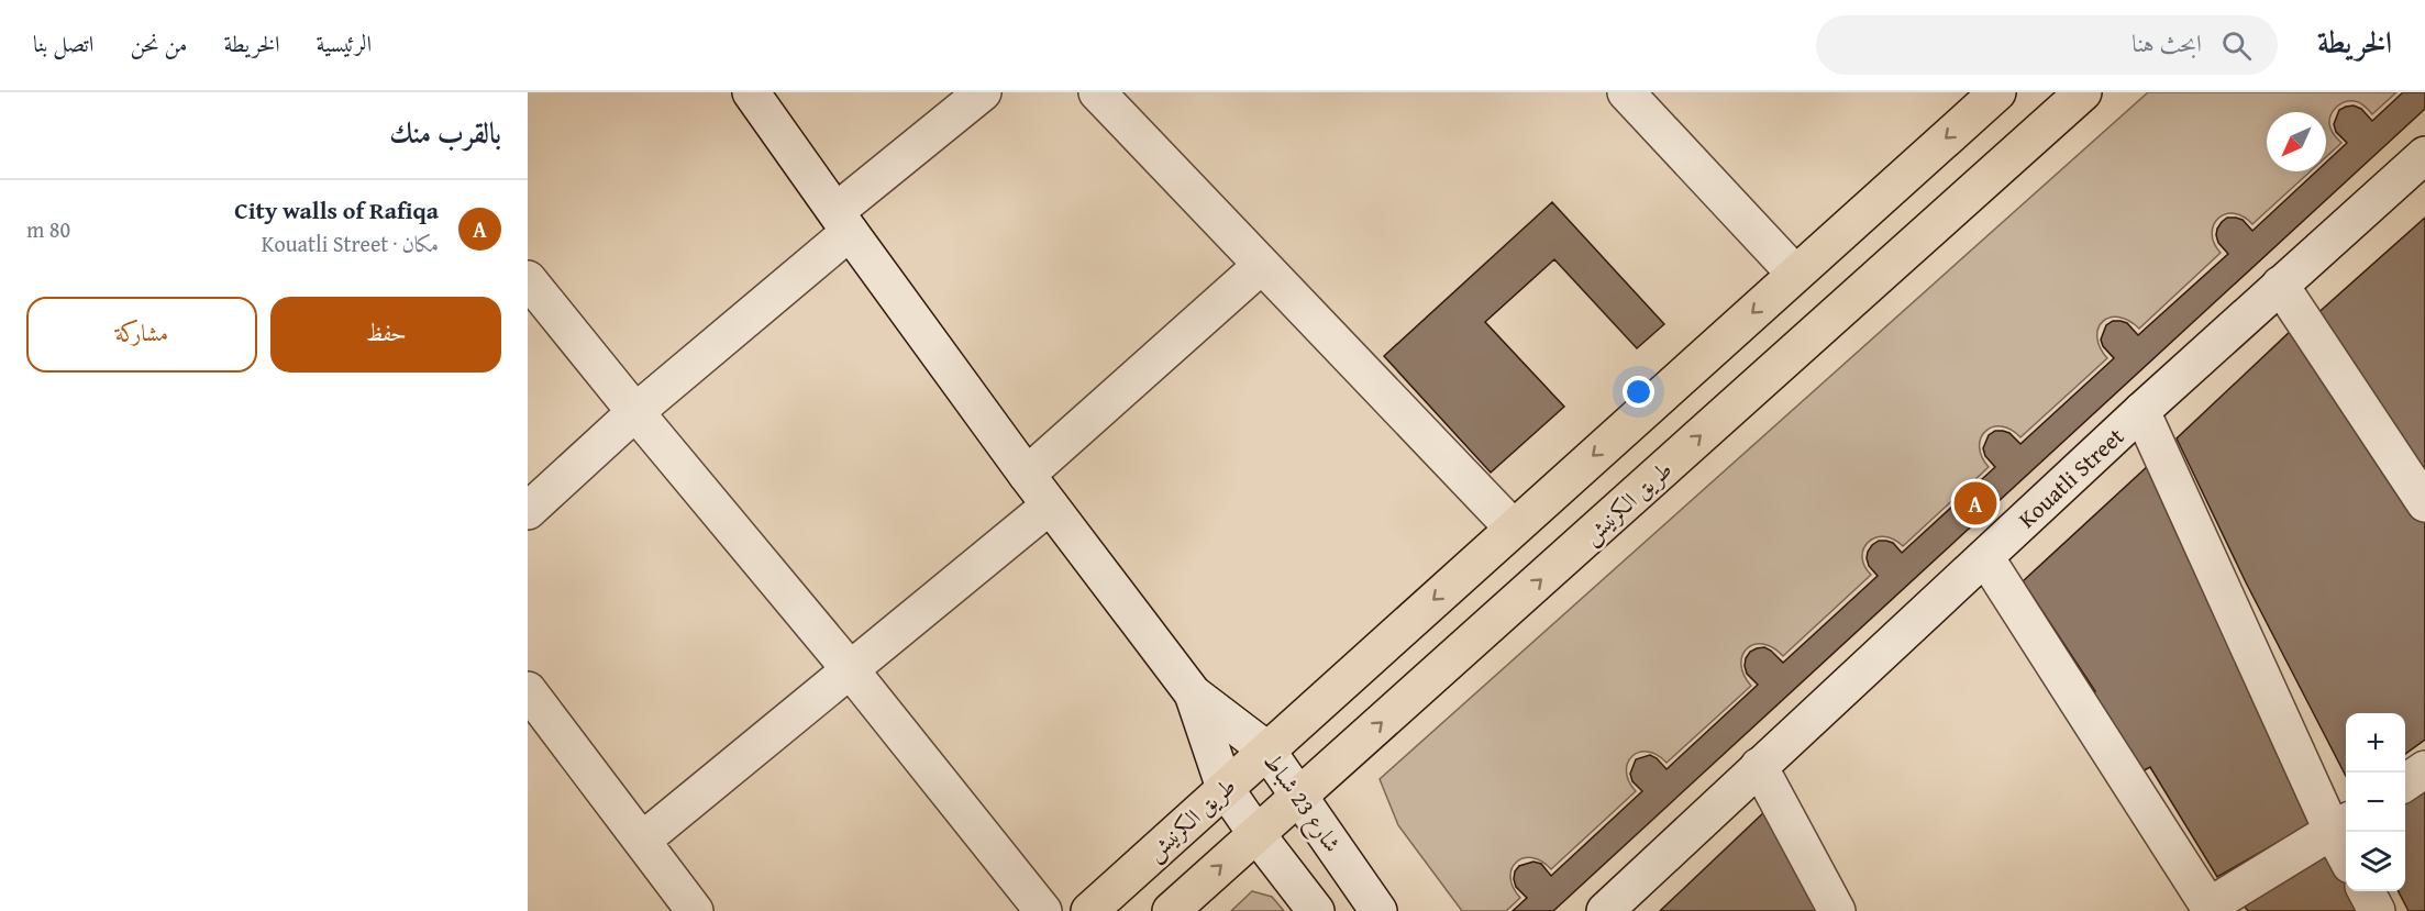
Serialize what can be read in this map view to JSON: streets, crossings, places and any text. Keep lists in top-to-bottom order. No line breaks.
{"streets":{"main road":["طريق الكرنيش"],"street":["Kouatli Street","شارع 23 شباط"]},"crossings":[["طريق الكرنيش","شارع 23 شباط"]],"north":"bottom left","page":{"header":"الخريطة","search":"ابحث هنا","nav":["الرئيسية","الخريطة","من نحن","اتصل بنا"],"heading":"بالقرب منك","list":[{"mark":"A","name":"City walls of Rafiqa","note":"مكان · Kouatli Street","value":"80 m"}],"buttons":["حفظ","مشاركة"],"pins":"A","map_buttons":["+","−"]}}
